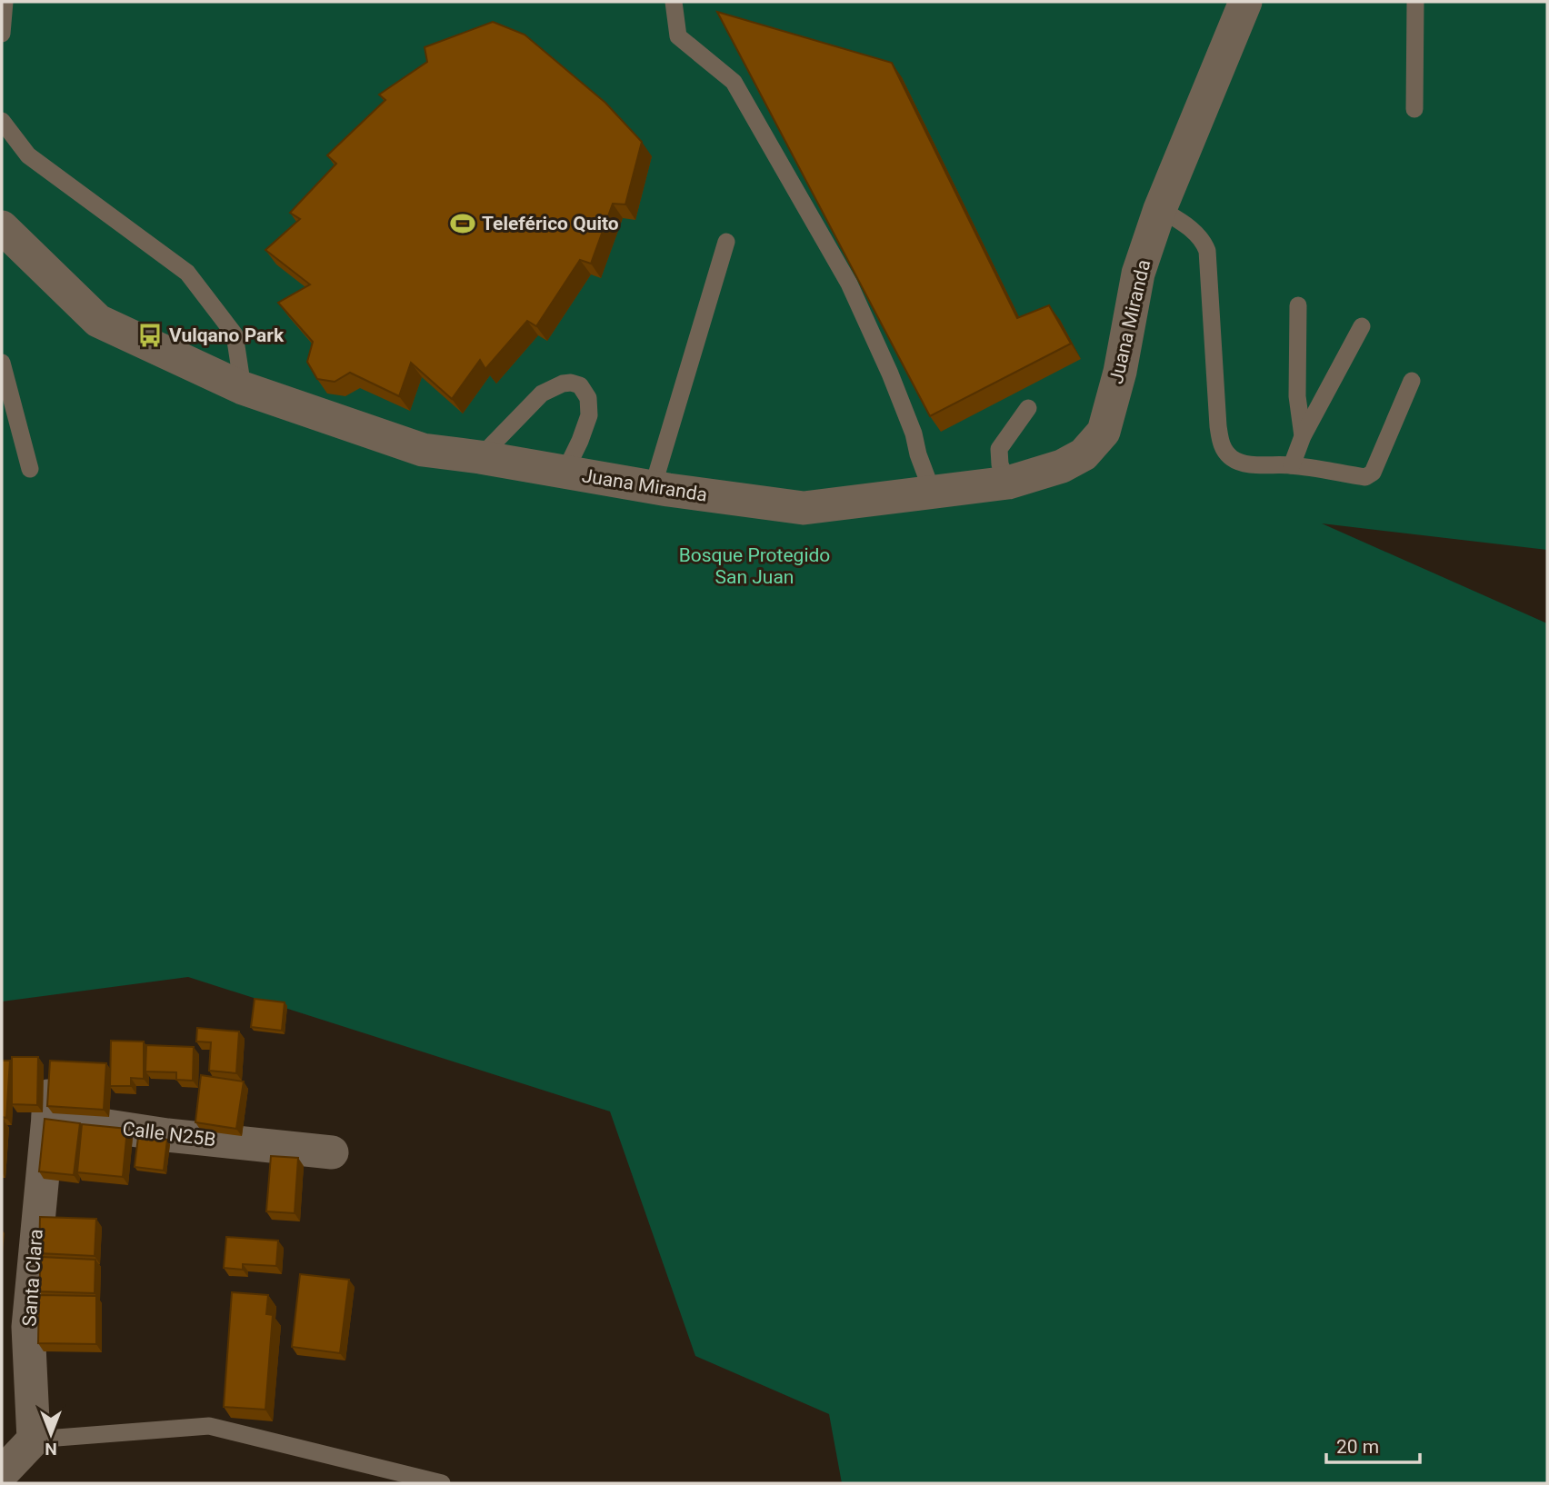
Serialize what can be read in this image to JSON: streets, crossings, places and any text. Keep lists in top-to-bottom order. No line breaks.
{"streets":{"street":["Juana Miranda","Calle N25B","Santa Clara"]},"crossings":[["Calle N25B","Santa Clara"]],"parks":["Bosque Protegido San Juan"],"places":{"sports":["Teleférico Quito"],"bus stop":["Vulqano Park"]},"scale_bar":"20 m","north":"bottom"}
